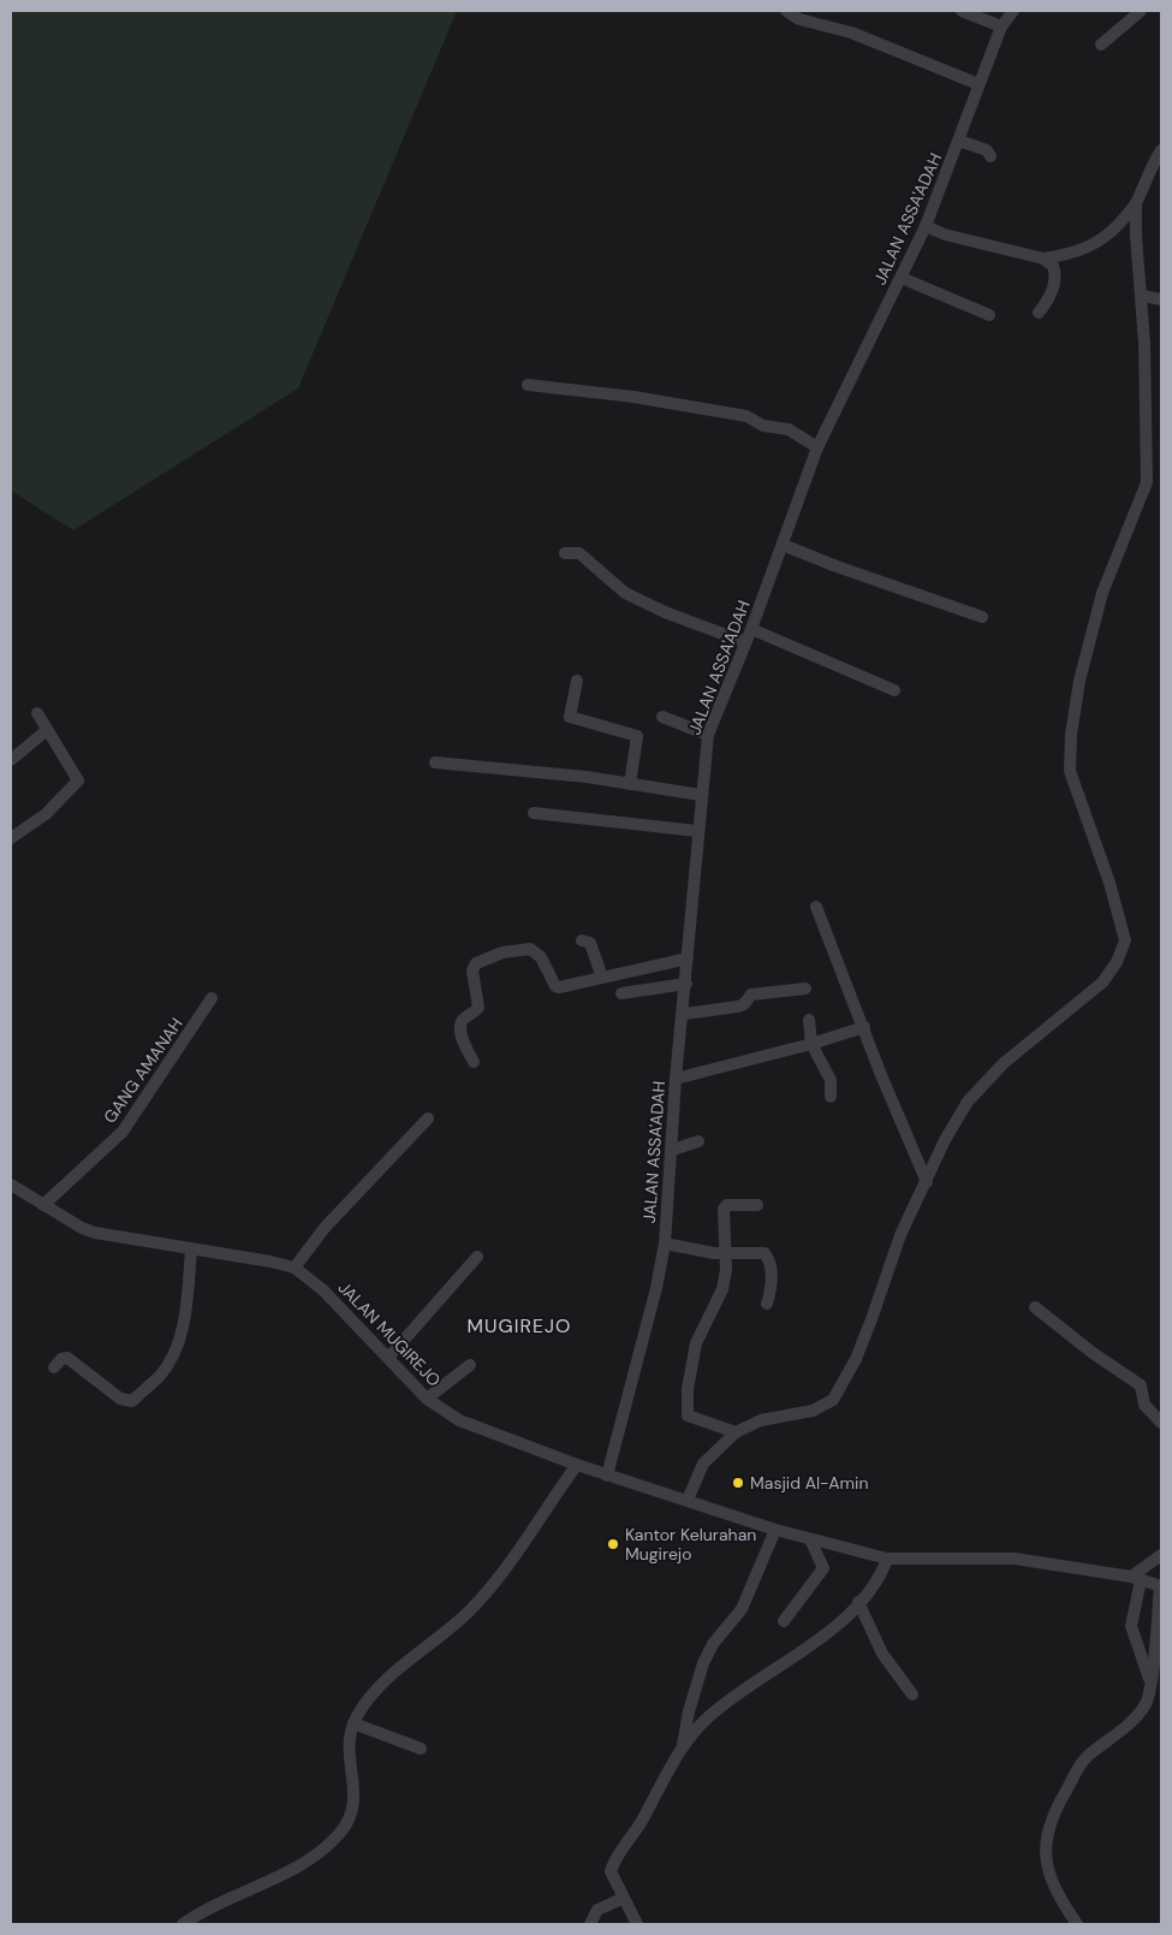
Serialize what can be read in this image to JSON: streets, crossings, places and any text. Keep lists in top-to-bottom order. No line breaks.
{"streets":{"street":["JALAN ASSA'ADAH","GANG AMANAH","JALAN MUGIREJO"]},"crossings":[["JALAN ASSA'ADAH","JALAN MUGIREJO"],["GANG AMANAH","JALAN MUGIREJO"]],"districts":["MUGIREJO"],"places":["Masjid Al-Amin","Kantor Kelurahan Mugirejo"]}
